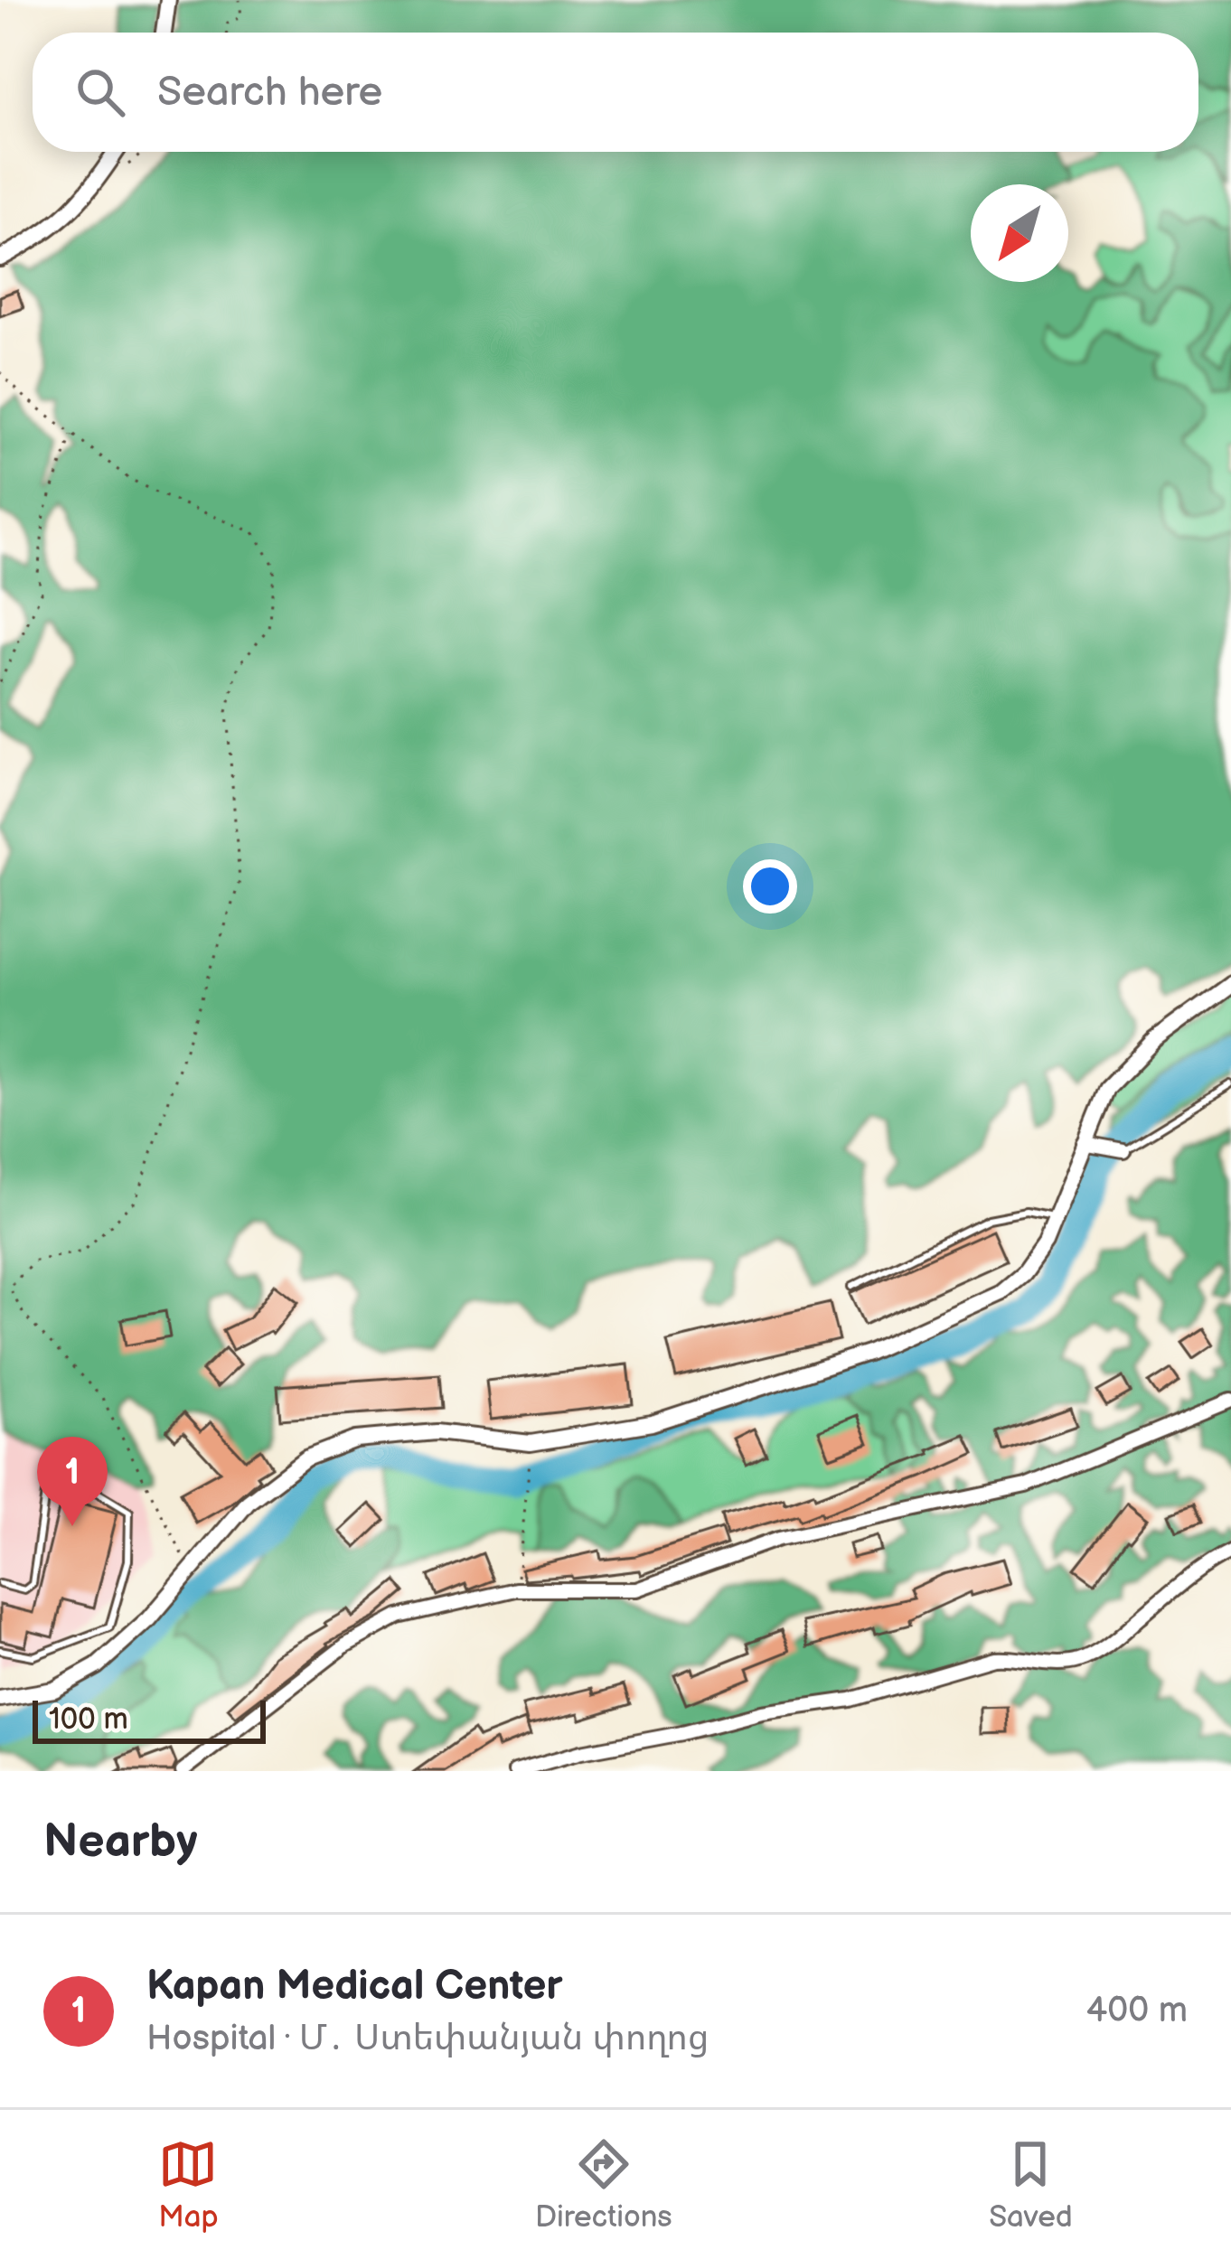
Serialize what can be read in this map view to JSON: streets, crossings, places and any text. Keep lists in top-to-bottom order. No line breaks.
{"scale_bar":"100 m","north":"bottom left","page":{"search":"Search here","pins":"1","scale":"100 m","heading":"Nearby","list":[{"mark":"1","name":"Kapan Medical Center","note":"Hospital · Մ․ Ստեփանյան փողոց","value":"400 m"}],"nav":["Map","Directions","Saved"]}}
